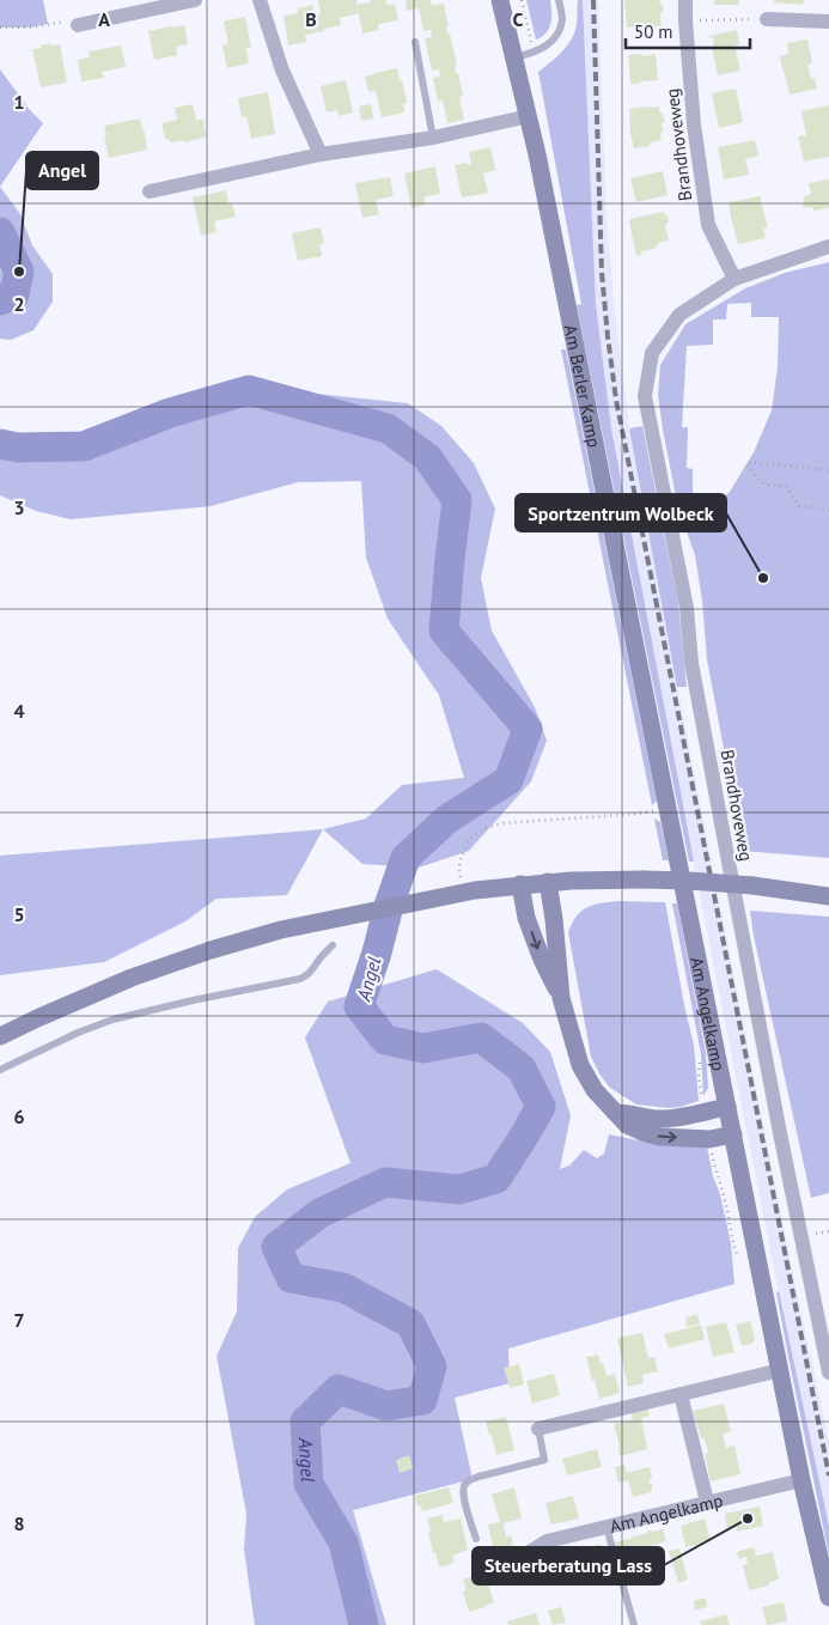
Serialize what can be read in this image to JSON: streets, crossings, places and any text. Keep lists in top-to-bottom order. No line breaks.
{"streets":{"street":["Brandhoveweg","Am Berler Kamp","Am Angelkamp"]},"crossings":[["Am Berler Kamp","Am Angelkamp"]],"water":["Angel"],"places":["Angel","Sportzentrum Wolbeck","Steuerberatung Lass"],"scale_bar":"50 m","grid":{"columns":["A","B","C"],"rows":["1","2","3","4","5","6","7","8"]}}
